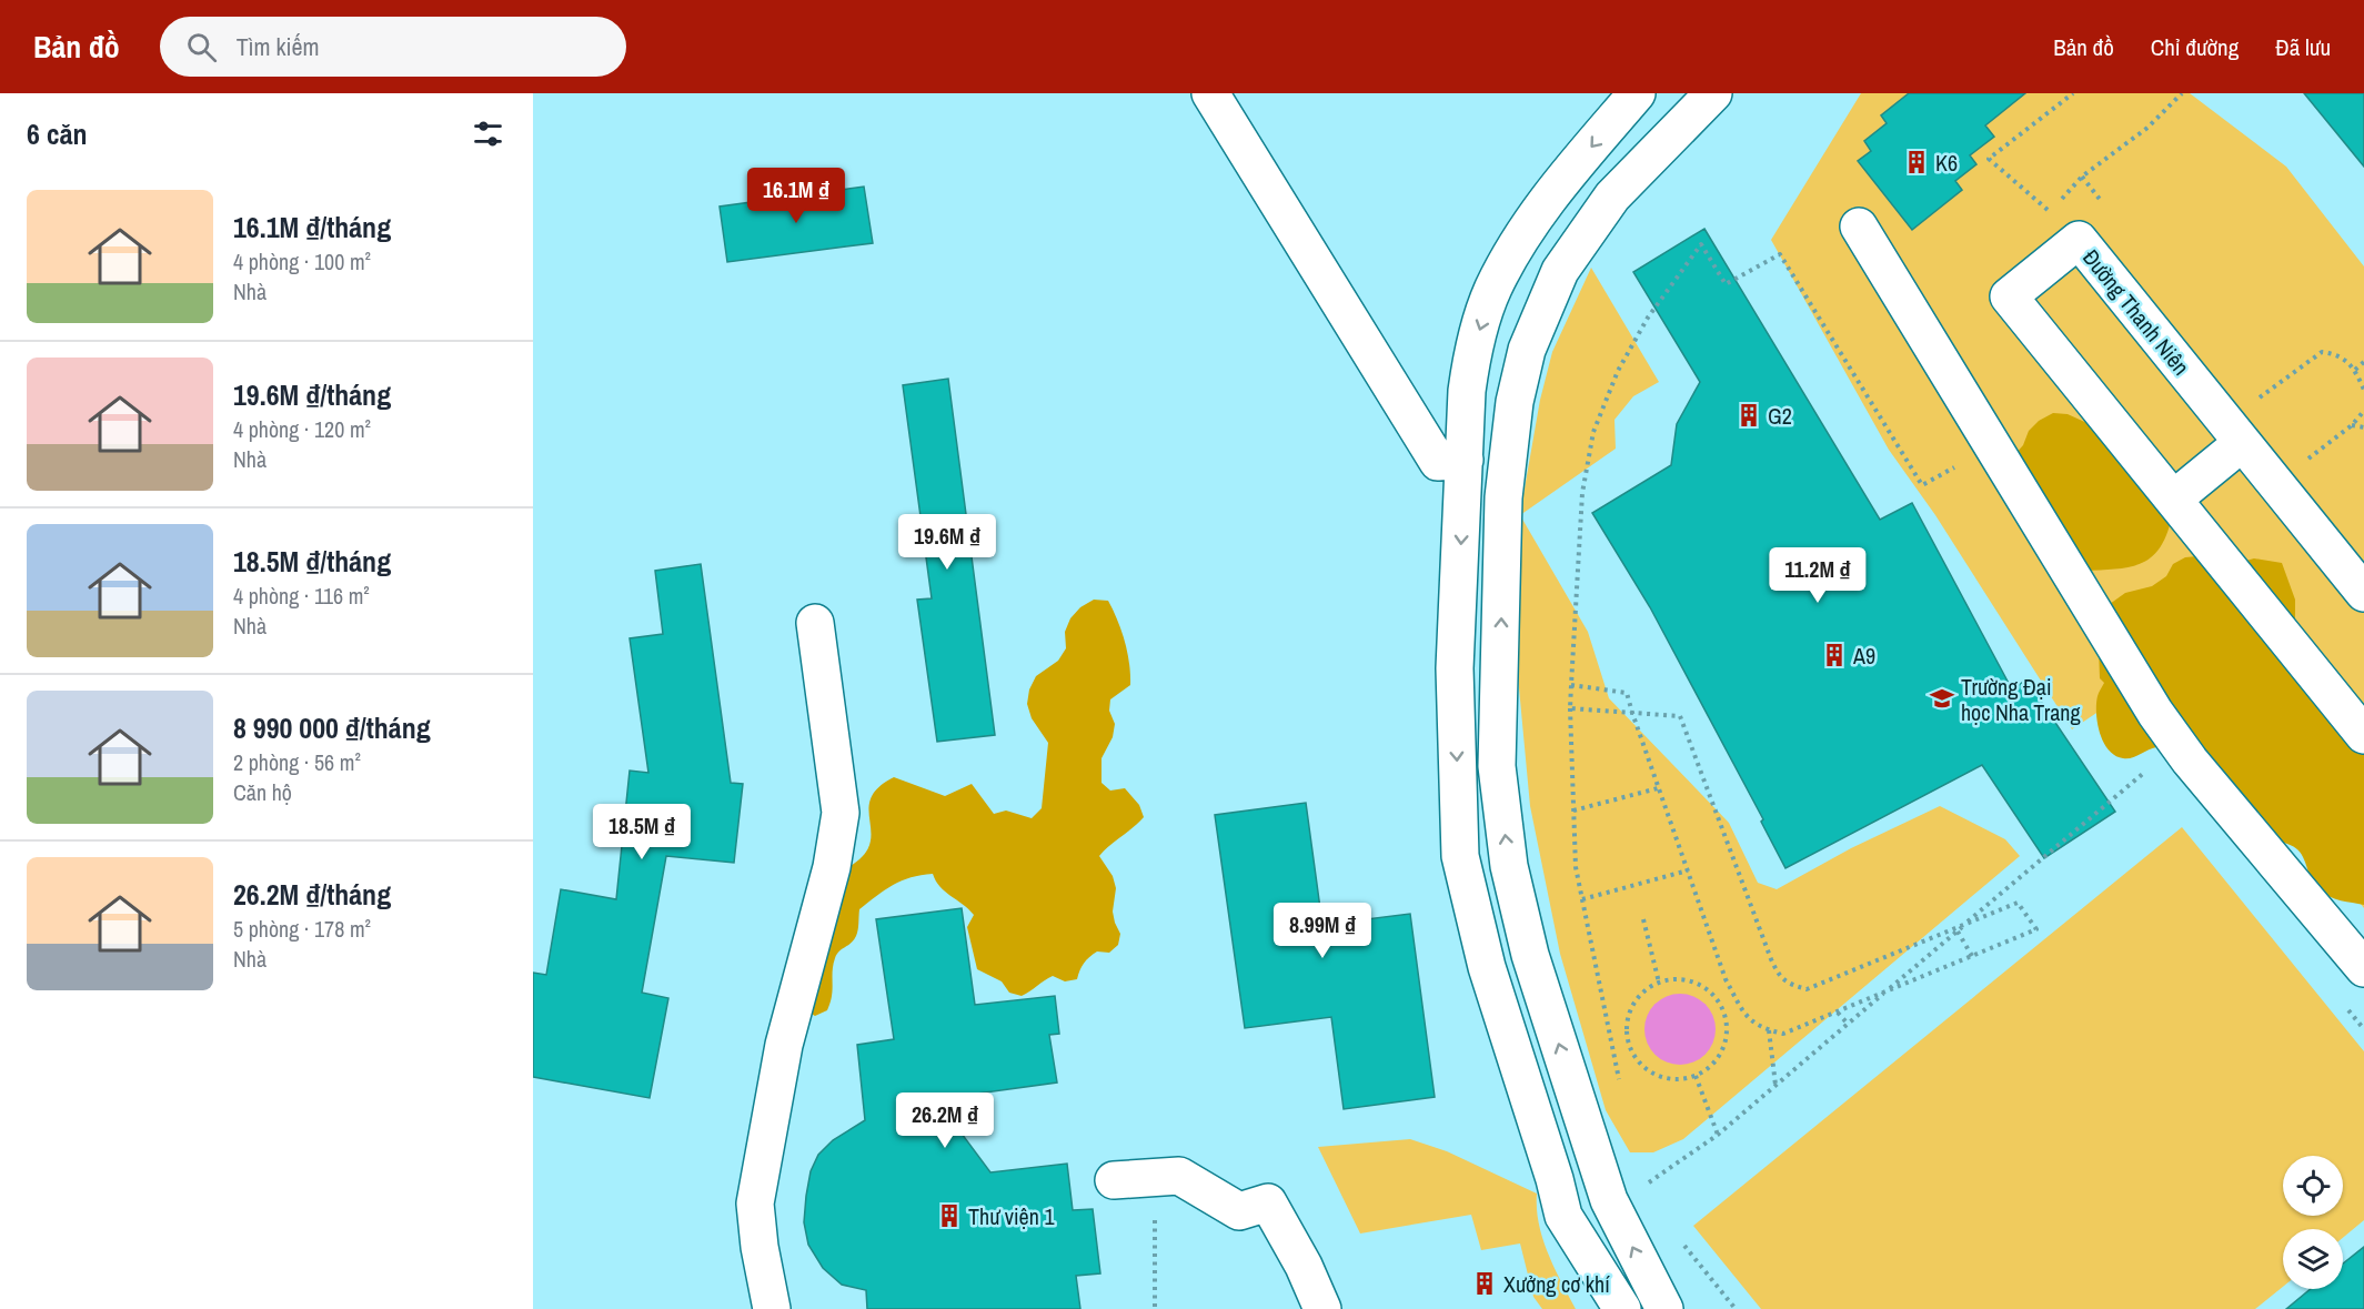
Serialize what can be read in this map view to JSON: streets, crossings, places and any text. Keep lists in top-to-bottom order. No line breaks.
{"streets":{"lane":["Đường Thanh Niên"]},"places":{"building":["K6","G2","A9","Thư viện 1","Xưởng cơ khí"],"school or university":["Trường Đại học Nha Trang"]},"page":{"header":"Bản đồ","search":"Tìm kiếm","nav":["Bản đồ","Chỉ đường","Đã lưu"],"heading":"6 căn","price":["16.1M ₫","19.6M ₫","11.2M ₫","18.5M ₫","8.99M ₫","26.2M ₫"],"list":[{"name":"16.1M ₫/tháng","note":"4 phòng · 100 m² · Nhà"},{"name":"19.6M ₫/tháng","note":"4 phòng · 120 m² · Nhà"},{"name":"18.5M ₫/tháng","note":"4 phòng · 116 m² · Nhà"},{"name":"8 990 000 ₫/tháng","note":"2 phòng · 56 m² · Căn hộ"},{"name":"26.2M ₫/tháng","note":"5 phòng · 178 m² · Nhà"}]}}
